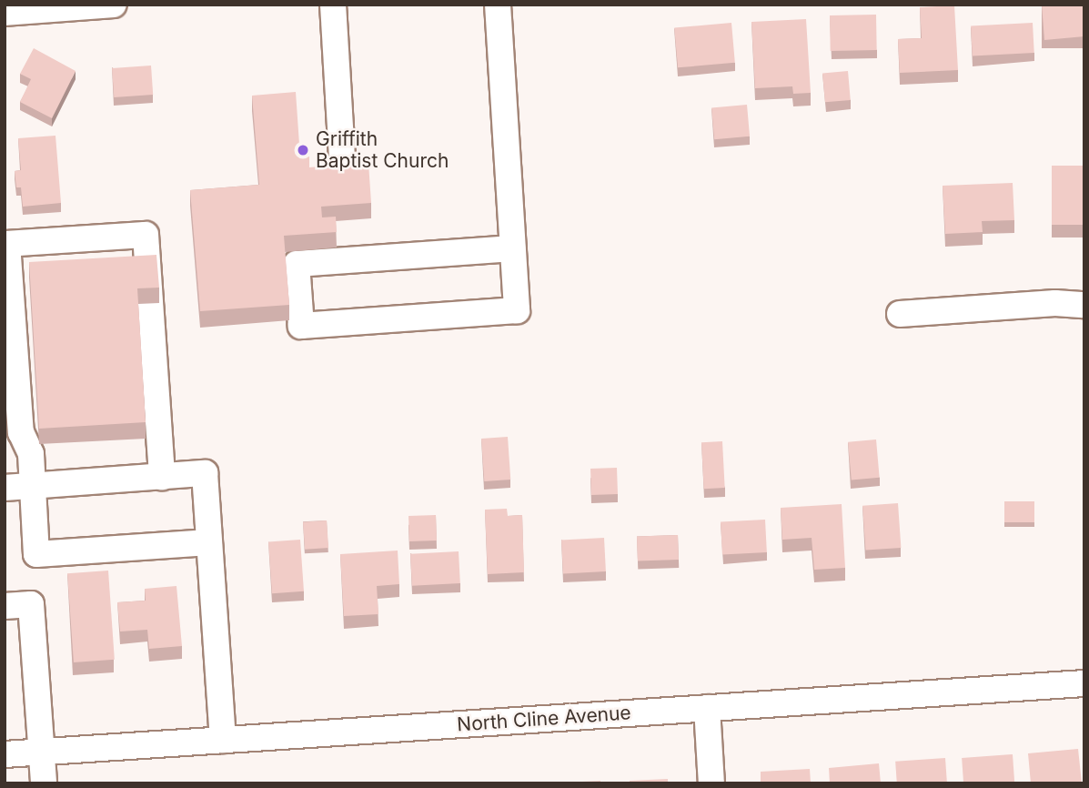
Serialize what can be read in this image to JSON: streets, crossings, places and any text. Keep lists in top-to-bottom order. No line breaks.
{"streets":{"street":["North Cline Avenue"]},"places":["Griffith Baptist Church"]}
